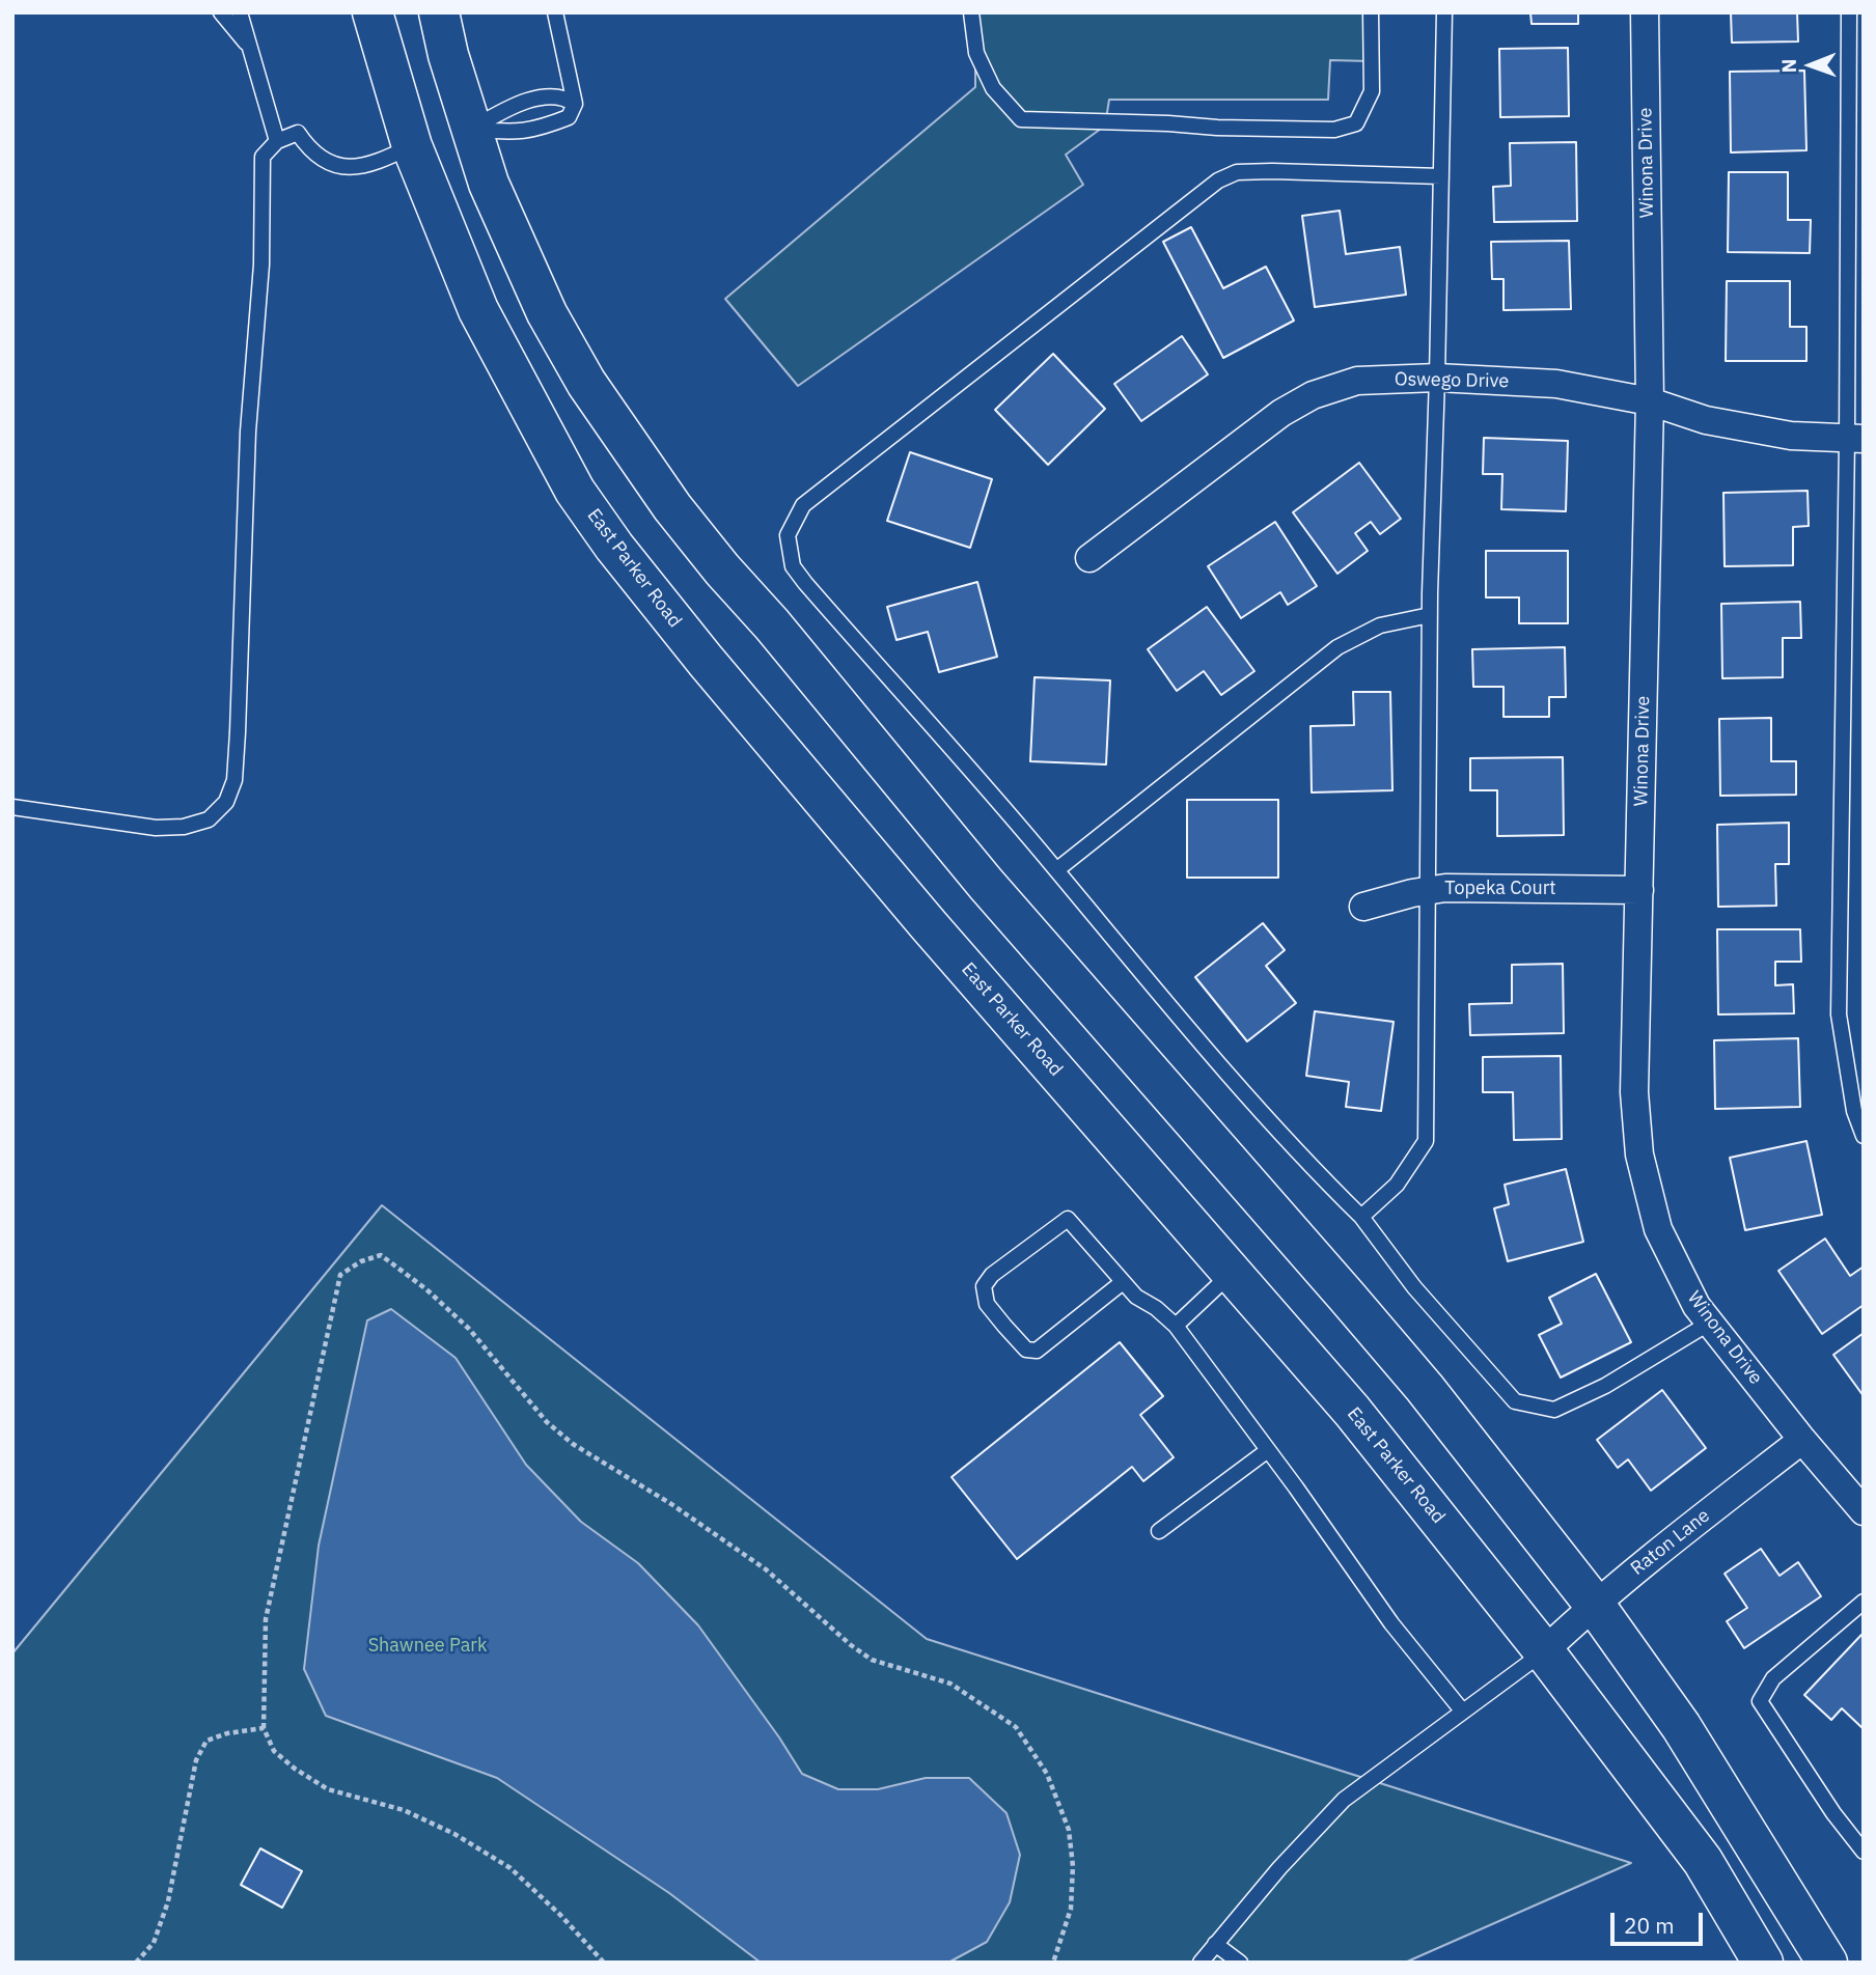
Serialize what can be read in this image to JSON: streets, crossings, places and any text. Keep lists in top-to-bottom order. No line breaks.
{"streets":{"main road":["East Parker Road"],"street":["Winona Drive","Oswego Drive","Topeka Court","Raton Lane"]},"crossings":[["Winona Drive","Oswego Drive"],["Winona Drive","Topeka Court"],["Winona Drive","Raton Lane"],["East Parker Road","Raton Lane"]],"parks":["Shawnee Park"],"scale_bar":"20 m","north":"left"}
